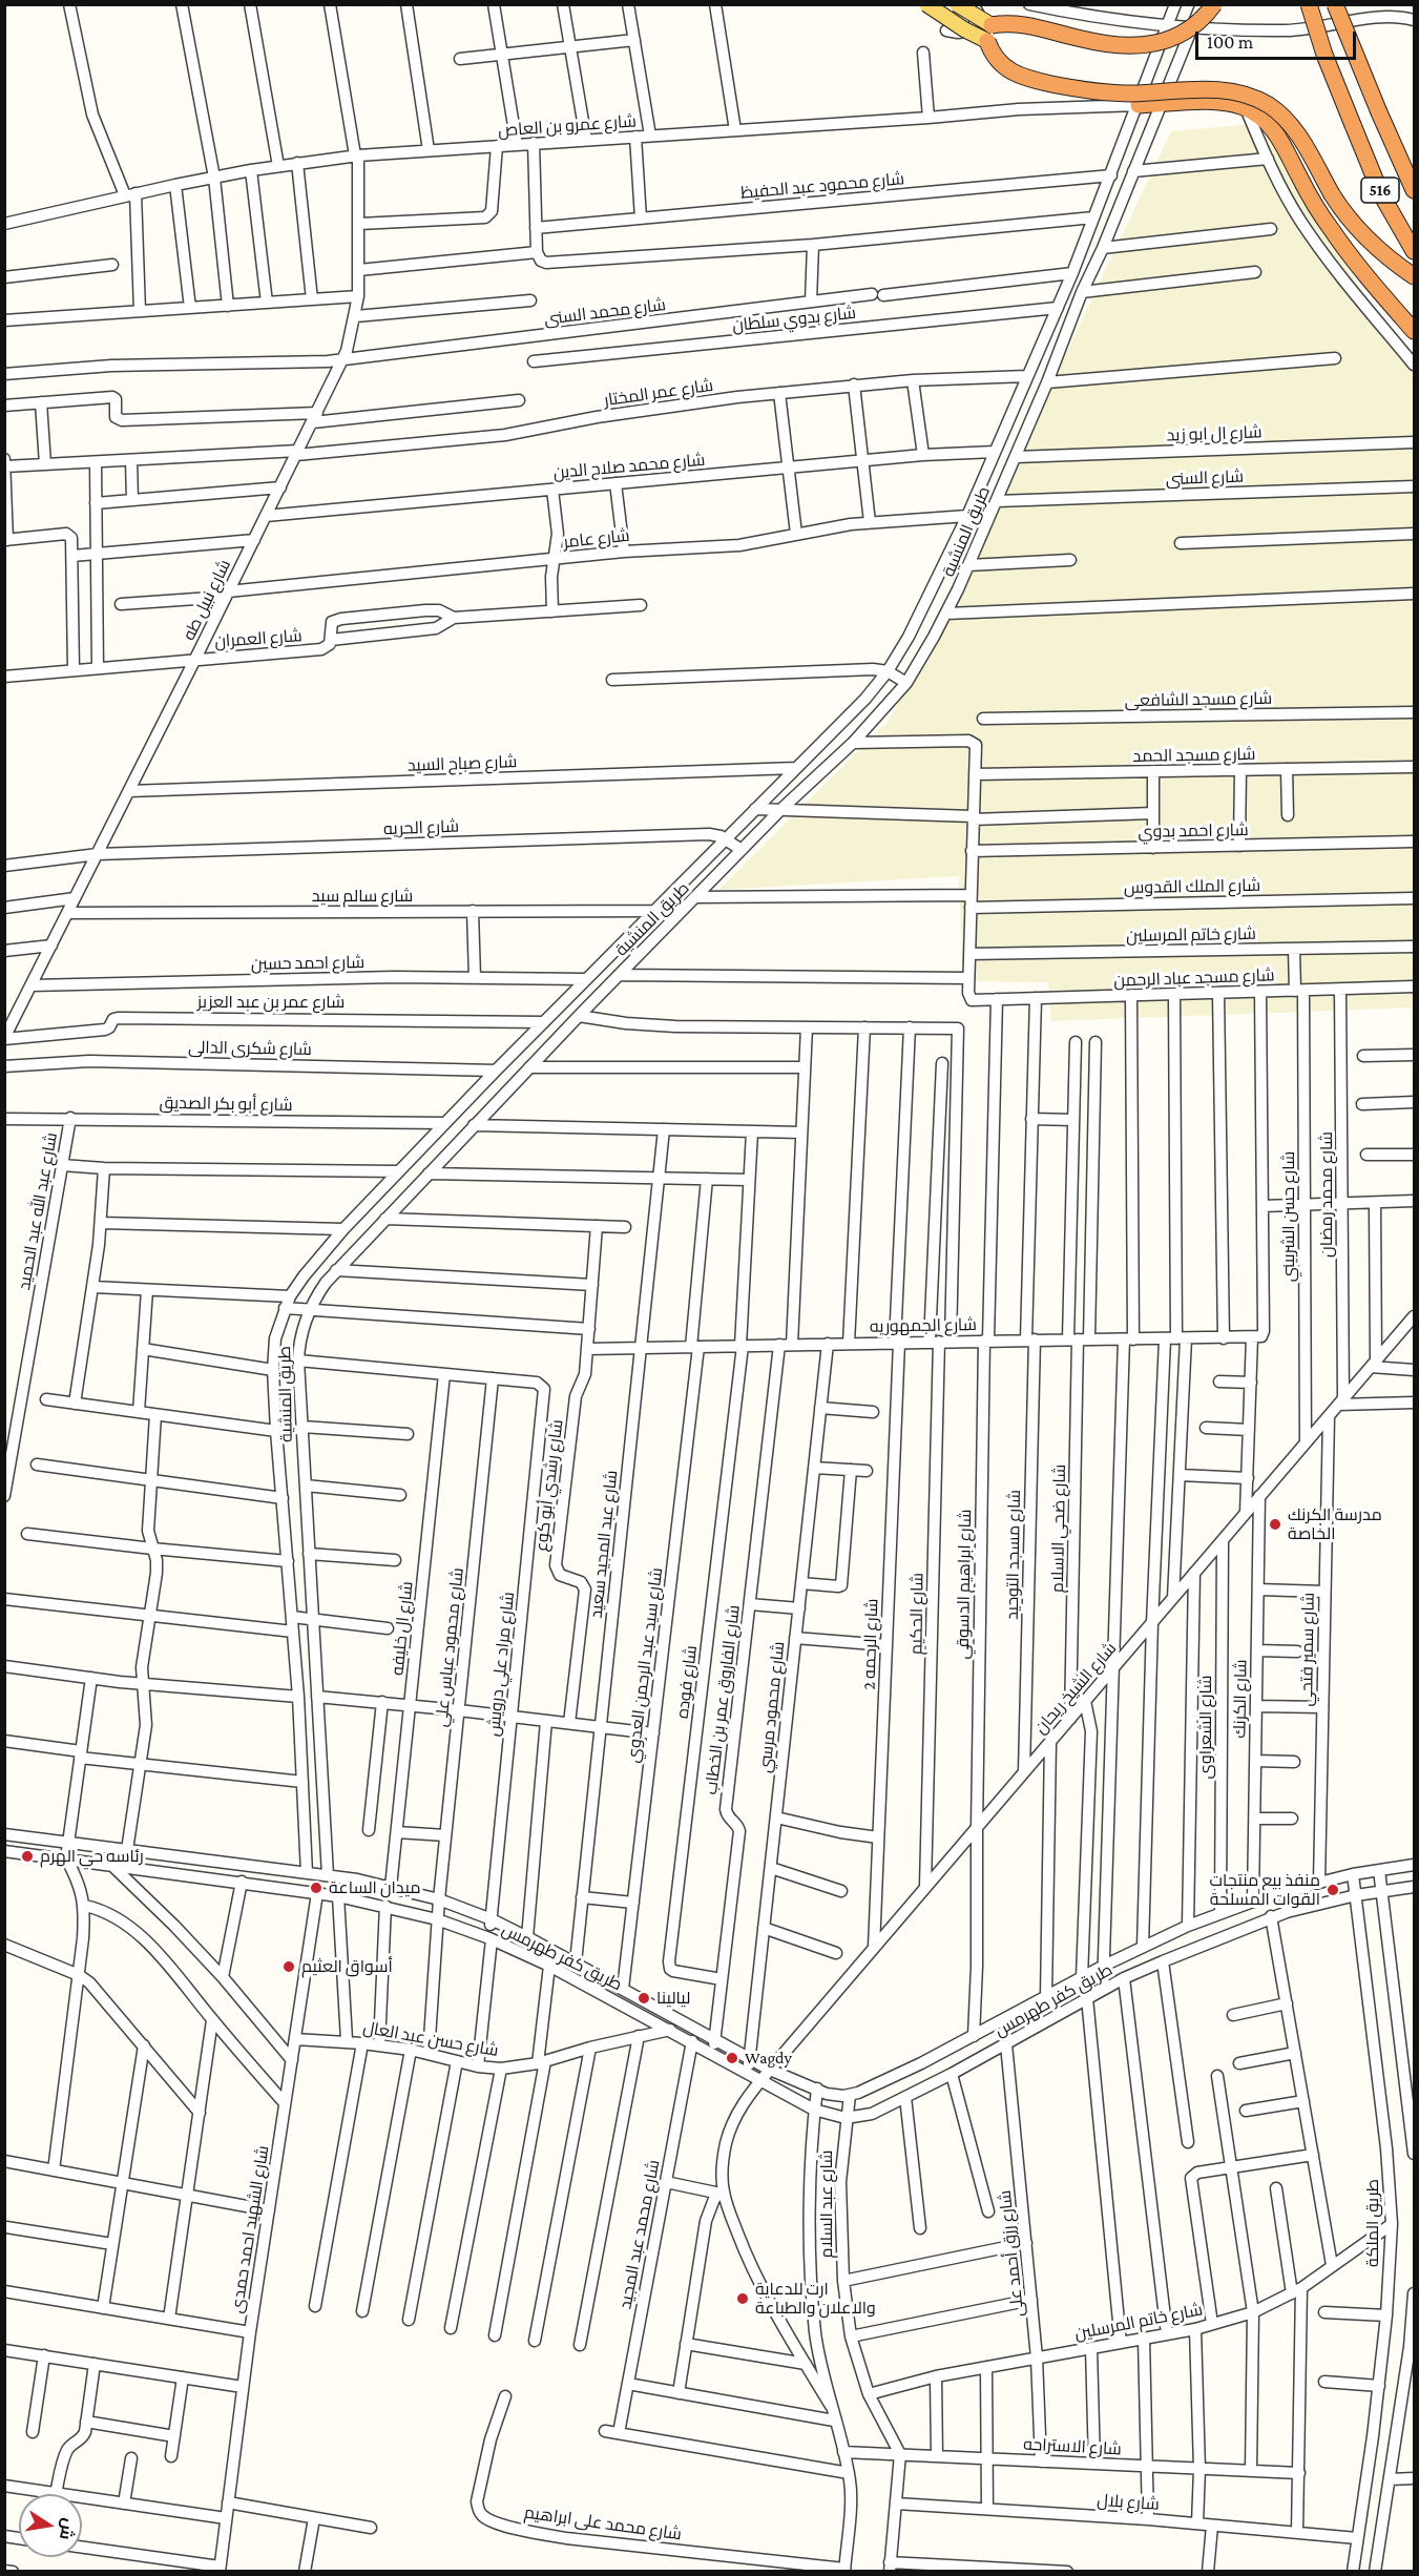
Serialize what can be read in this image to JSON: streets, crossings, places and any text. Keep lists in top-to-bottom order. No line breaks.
{"streets":{"highway":["516"],"street":["شارع عمرو بن العاص","شارع محمود عبد الحفيظ","شارع محمد السنى","شارع بدوي سلطان","شارع عمر المختار","شارع ال ابو زيد","شارع محمد صلاح الدين","شارع السنى","طريق المنشية","شارع عامر","شارع نبيل طه","شارع العمران","شارع مسجد الشافعى","شارع مسجد الحمد","شارع صباح السيد","شارع الحريه","شارع احمد بدوي","شارع الملك القدوس","شارع سالم سيد","شارع خاتم المرسلين","شارع احمد حسين","شارع مسجد عباد الرحمن","شارع عمر بن عبد العزيز","شارع شكرى الدالى","شارع أبو بكر الصديق","شارع محمد رمضان","شارع عبد الله عبد الحميد","شارع حسن الشربيني","شارع الجمهوريه","شارع رشدي أبو كوع","شارع ضحي الاسلام","شارع عبد المجيد سعيد","شارع مسجد التوحيد","شارع ابراهيم الدسوقي","شارع الحكيم","شارع ال خليفه","شارع الرحمه 2","شارع محمود عباس علي","شارع سمير فتحي","شارع مراد علي درويش","شارع سيد عبد الرحمن العدوي","شارع فوده","شارع الشيخ ريحان","شارع الكرنك","شارع الفاروق عمر بن الخطاب","شارع محمود مرسي","شارع الشعراوى","طريق كفر طهرمس","شارع حسن عبد العال","شارع عبد السلام","طريق الملكة","شارع الشهيد احمد حمدى","شارع محمد عبد المجيد","شارع رزق أحمد على","شارع الاستراحه","شارع بلال","شارع محمد على ابراهيم"]},"crossings":[["شارع عمرو بن العاص","طريق المنشية"],["شارع عمرو بن العاص","شارع نبيل طه"],["شارع محمود عبد الحفيظ","طريق المنشية"],["شارع محمد السنى","طريق المنشية"],["شارع محمد السنى","شارع نبيل طه"],["شارع بدوي سلطان","طريق المنشية"],["شارع عمر المختار","طريق المنشية"],["شارع عمر المختار","شارع نبيل طه"],["شارع ال ابو زيد","طريق المنشية"],["شارع محمد صلاح الدين","طريق المنشية"],["شارع محمد صلاح الدين","شارع نبيل طه"],["شارع السنى","طريق المنشية"],["طريق المنشية","شارع عامر"],["طريق المنشية","شارع صباح السيد"],["طريق المنشية","شارع الحريه"],["طريق المنشية","شارع الملك القدوس"],["طريق المنشية","شارع سالم سيد"],["طريق المنشية","شارع احمد حسين"],["طريق المنشية","شارع عمر بن عبد العزيز"],["طريق المنشية","شارع شكرى الدالى"],["طريق المنشية","شارع أبو بكر الصديق"],["طريق المنشية","طريق كفر طهرمس"],["شارع عامر","شارع نبيل طه"],["شارع نبيل طه","شارع العمران"],["شارع نبيل طه","شارع صباح السيد"],["شارع نبيل طه","شارع الحريه"],["شارع نبيل طه","شارع سالم سيد"],["شارع نبيل طه","شارع احمد حسين"],["شارع نبيل طه","شارع عمر بن عبد العزيز"],["شارع خاتم المرسلين","شارع حسن الشربيني"],["شارع خاتم المرسلين","شارع عبد السلام"],["شارع خاتم المرسلين","طريق الملكة"],["شارع خاتم المرسلين","شارع رزق أحمد على"],["شارع مسجد عباد الرحمن","شارع محمد رمضان"],["شارع مسجد عباد الرحمن","شارع حسن الشربيني"],["شارع مسجد عباد الرحمن","شارع مسجد التوحيد"],["شارع مسجد عباد الرحمن","شارع ابراهيم الدسوقي"],["شارع أبو بكر الصديق","شارع عبد الله عبد الحميد"],["شارع محمد رمضان","شارع الشيخ ريحان"],["شارع حسن الشربيني","شارع الشيخ ريحان"],["شارع الجمهوريه","شارع رشدي أبو كوع"],["شارع الجمهوريه","شارع ضحي الاسلام"],["شارع الجمهوريه","شارع عبد المجيد سعيد"],["شارع الجمهوريه","شارع مسجد التوحيد"],["شارع الجمهوريه","شارع ابراهيم الدسوقي"],["شارع الجمهوريه","شارع الحكيم"],["شارع الجمهوريه","شارع الرحمه 2"],["شارع الجمهوريه","شارع سيد عبد الرحمن العدوي"],["شارع الجمهوريه","شارع فوده"],["شارع الجمهوريه","شارع الفاروق عمر بن الخطاب"],["شارع الجمهوريه","شارع محمود مرسي"],["شارع ضحي الاسلام","شارع الشيخ ريحان"],["شارع عبد المجيد سعيد","طريق كفر طهرمس"],["شارع مسجد التوحيد","شارع الشيخ ريحان"],["شارع ابراهيم الدسوقي","شارع الشيخ ريحان"],["شارع ابراهيم الدسوقي","طريق كفر طهرمس"],["شارع الحكيم","شارع الشيخ ريحان"],["شارع ال خليفه","طريق كفر طهرمس"],["شارع الرحمه 2","شارع الشيخ ريحان"],["شارع محمود عباس علي","شارع مراد علي درويش"],["شارع محمود عباس علي","طريق كفر طهرمس"],["شارع محمود عباس علي","شارع حسن عبد العال"],["شارع سمير فتحي","شارع الشيخ ريحان"],["شارع سمير فتحي","طريق كفر طهرمس"],["شارع مراد علي درويش","طريق كفر طهرمس"],["شارع مراد علي درويش","شارع حسن عبد العال"],["شارع سيد عبد الرحمن العدوي","طريق كفر طهرمس"],["شارع فوده","شارع الفاروق عمر بن الخطاب"],["شارع الشيخ ريحان","شارع الكرنك"],["شارع الشيخ ريحان","شارع الشعراوى"],["شارع الشيخ ريحان","طريق كفر طهرمس"],["شارع الكرنك","طريق كفر طهرمس"],["شارع الفاروق عمر بن الخطاب","طريق كفر طهرمس"],["شارع محمود مرسي","طريق كفر طهرمس"],["شارع الشعراوى","طريق كفر طهرمس"],["طريق كفر طهرمس","شارع حسن عبد العال"],["طريق كفر طهرمس","شارع عبد السلام"],["طريق كفر طهرمس","طريق الملكة"],["طريق كفر طهرمس","شارع الشهيد احمد حمدى"],["طريق كفر طهرمس","شارع محمد عبد المجيد"],["طريق كفر طهرمس","شارع رزق أحمد على"],["شارع حسن عبد العال","شارع الشهيد احمد حمدى"],["شارع عبد السلام","شارع الاستراحه"],["طريق الملكة","شارع بلال"],["شارع رزق أحمد على","شارع الاستراحه"]],"places":["مدرسة الكرنك الخاصة","رئاسه حي الهرم","ميدان الساعة","منفذ بيع منتجات القوات المسلحة","أسواق العثيم","ليالينا","Wagdy","ارت للدعاية والاعلان والطباعة"],"scale_bar":"100 m","north":"right"}
